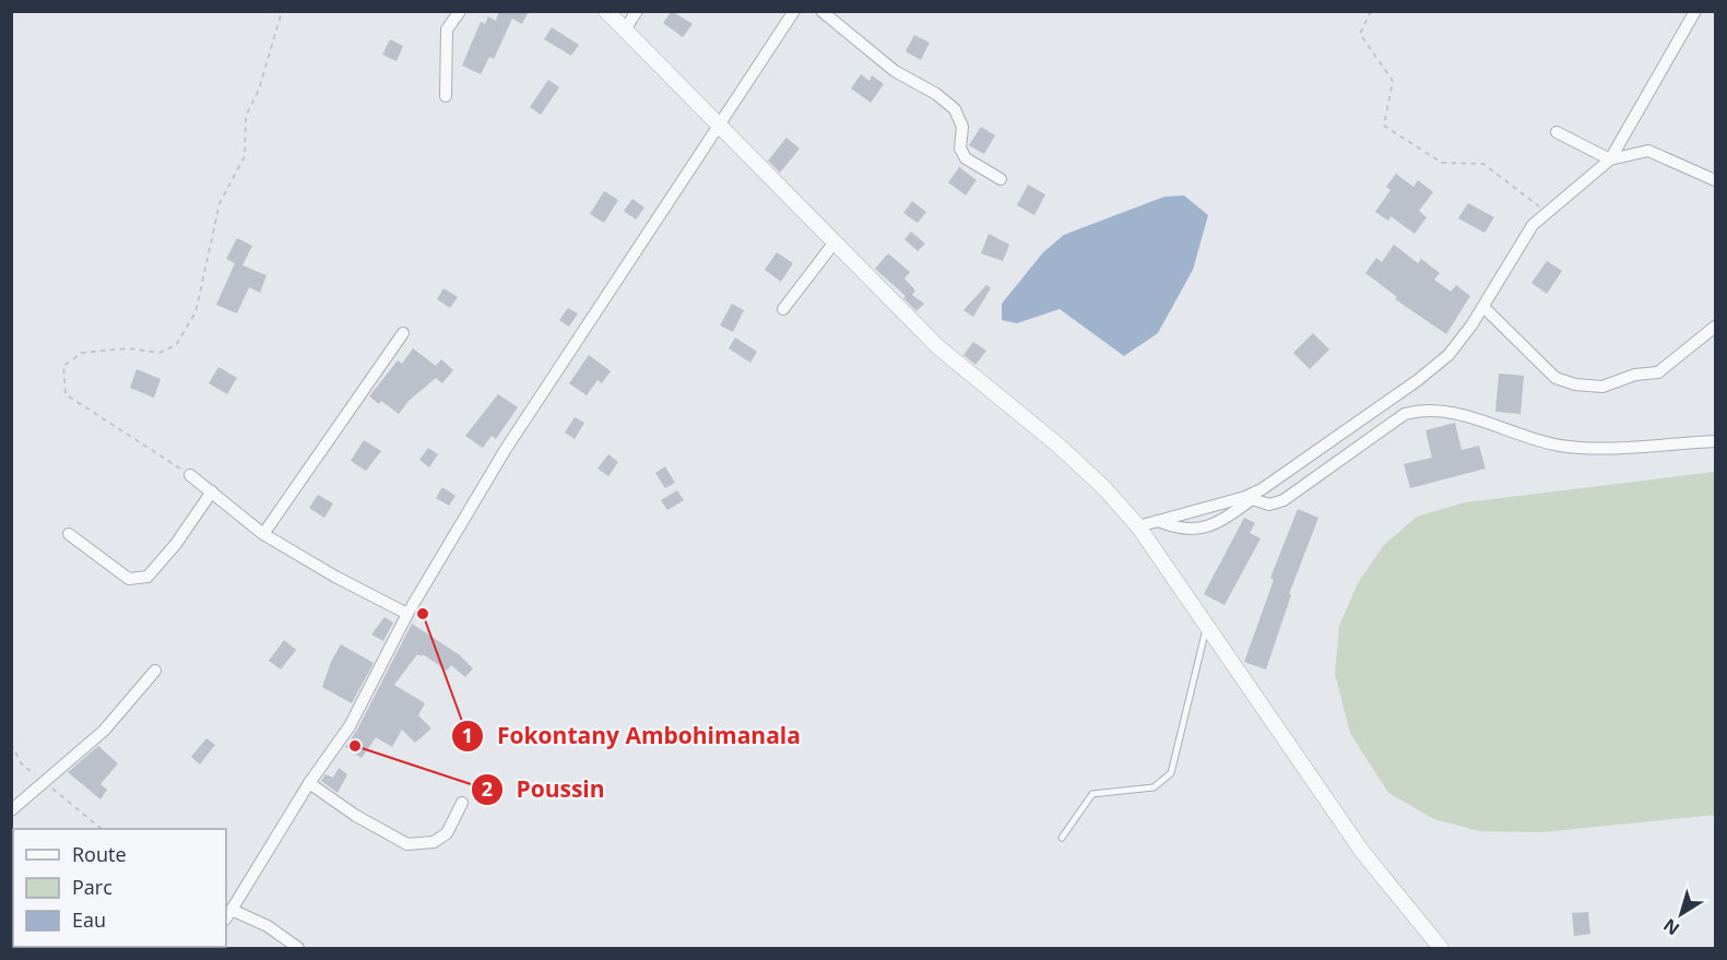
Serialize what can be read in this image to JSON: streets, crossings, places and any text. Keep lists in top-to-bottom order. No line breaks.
{"places":["Fokontany Ambohimanala","Poussin"],"legend":["Route","Parc","Eau"],"north":"bottom left"}
